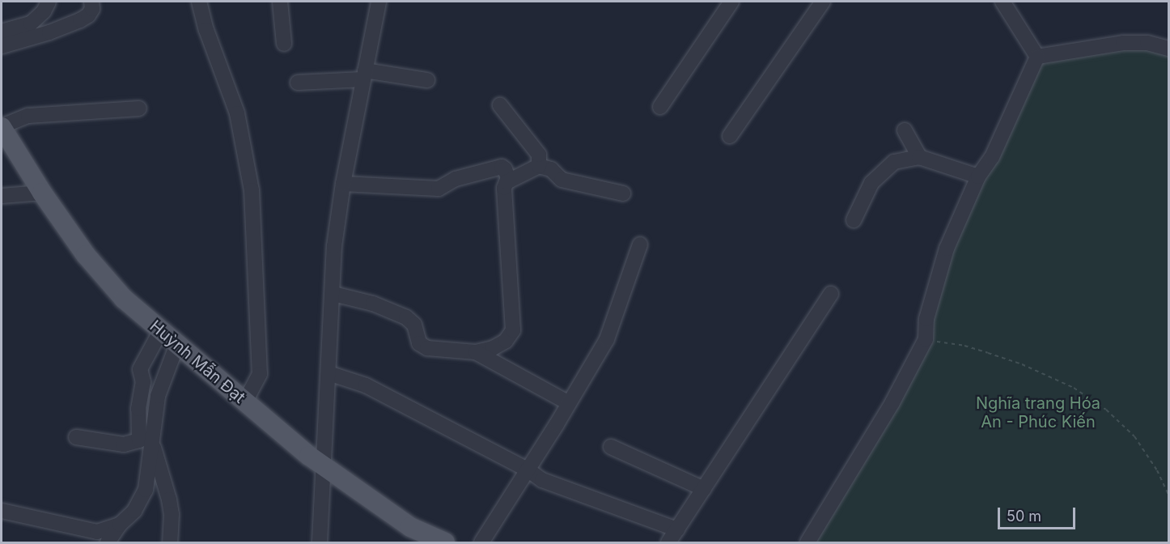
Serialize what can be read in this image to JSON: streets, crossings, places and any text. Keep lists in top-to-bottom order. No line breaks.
{"streets":{"main road":["Huỳnh Mẫn Đạt"]},"parks":["Nghĩa trang Hóa An - Phúc Kiến"],"scale_bar":"50 m"}
